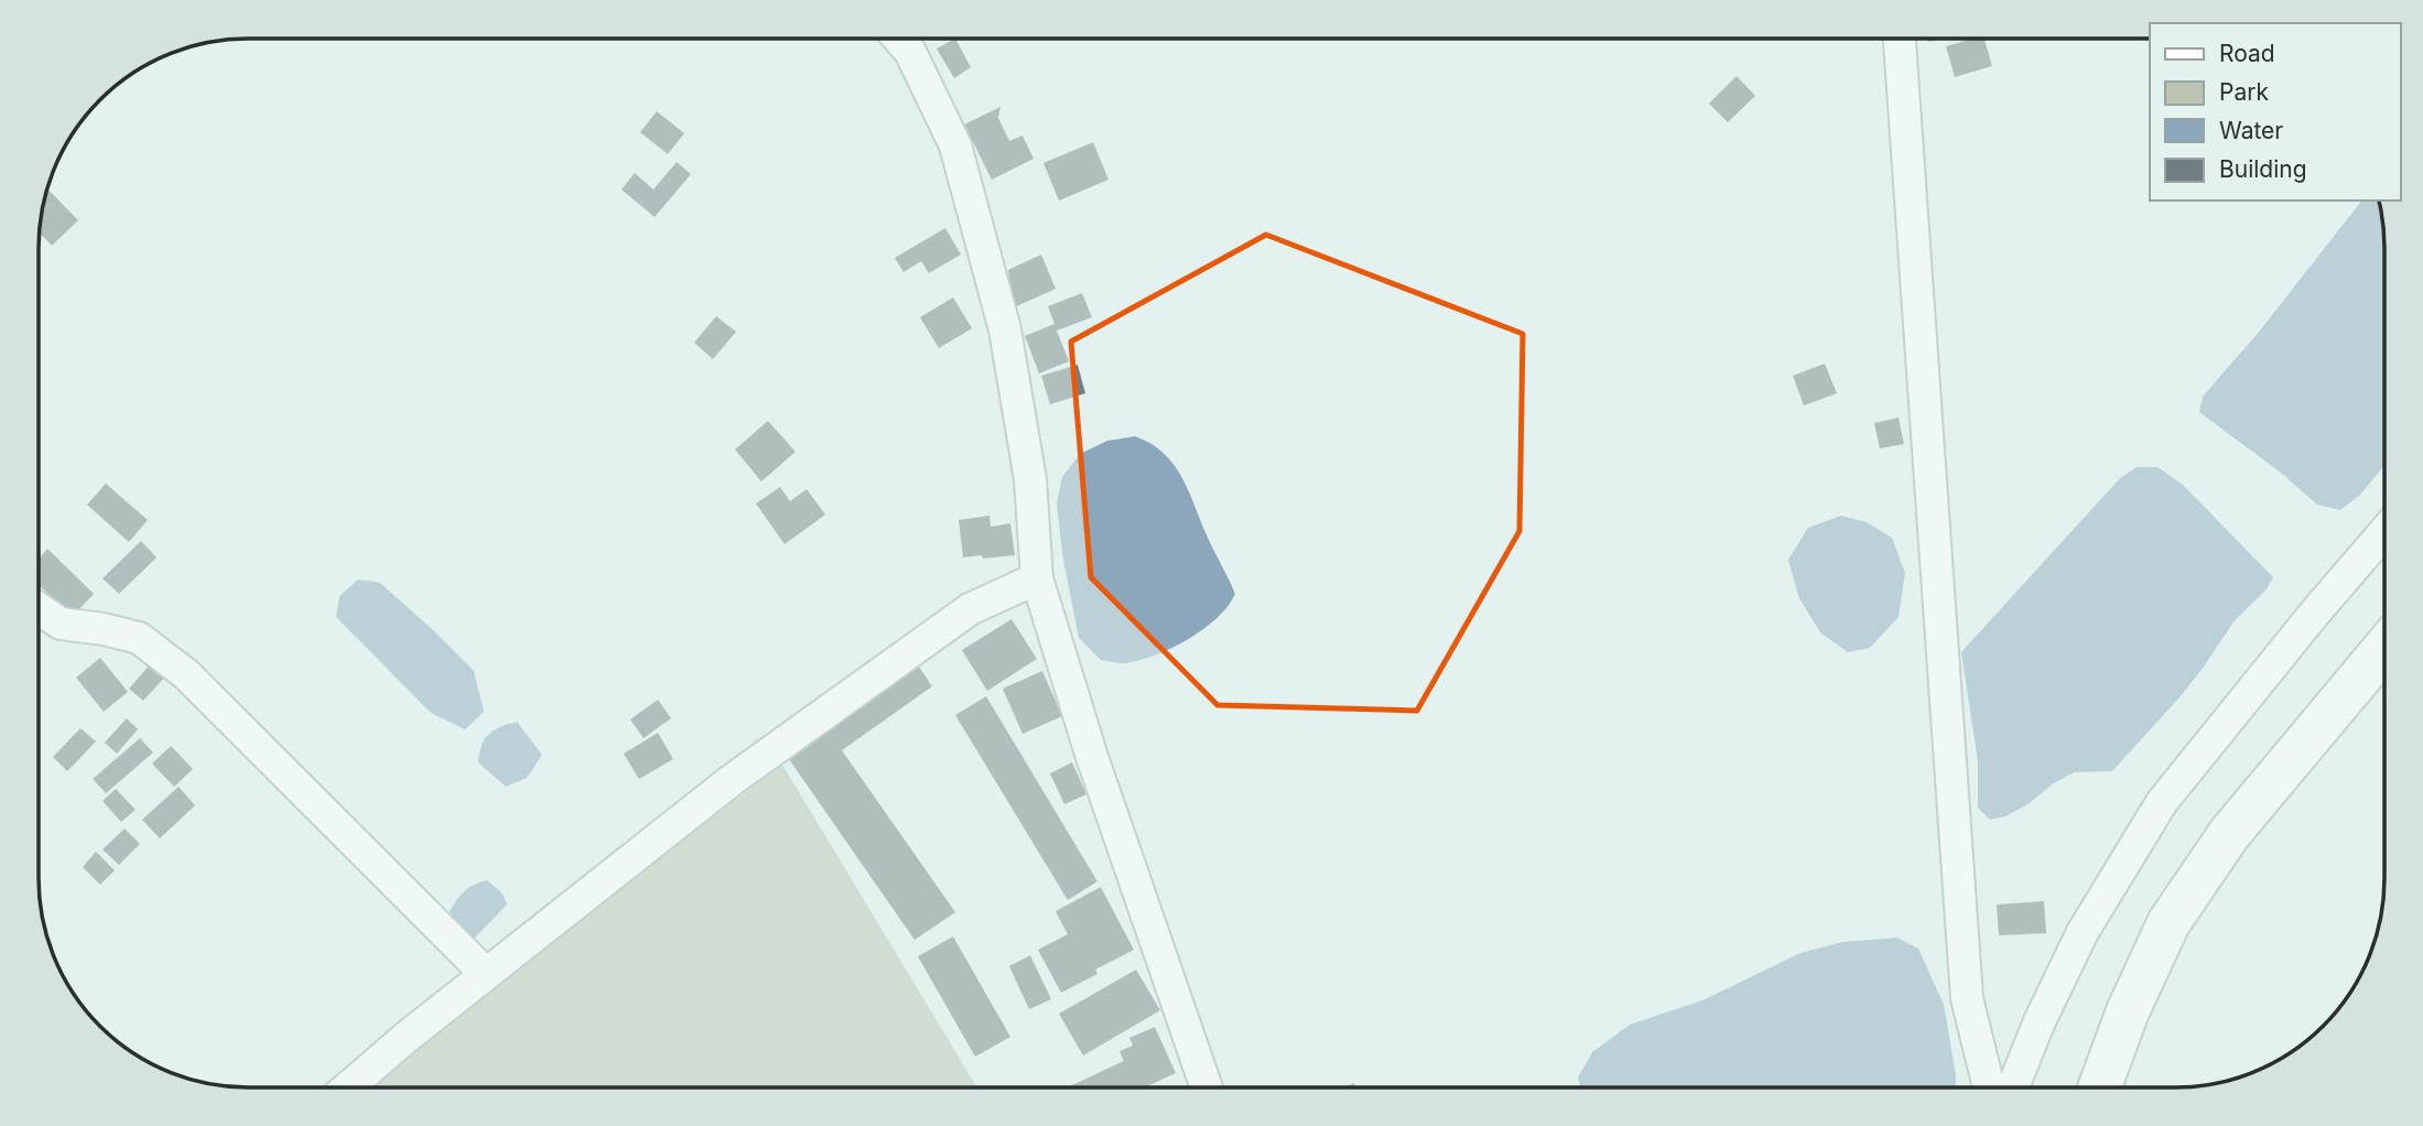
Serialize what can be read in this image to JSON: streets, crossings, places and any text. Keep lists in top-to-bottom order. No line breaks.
{"legend":["Road","Park","Water","Building"]}
